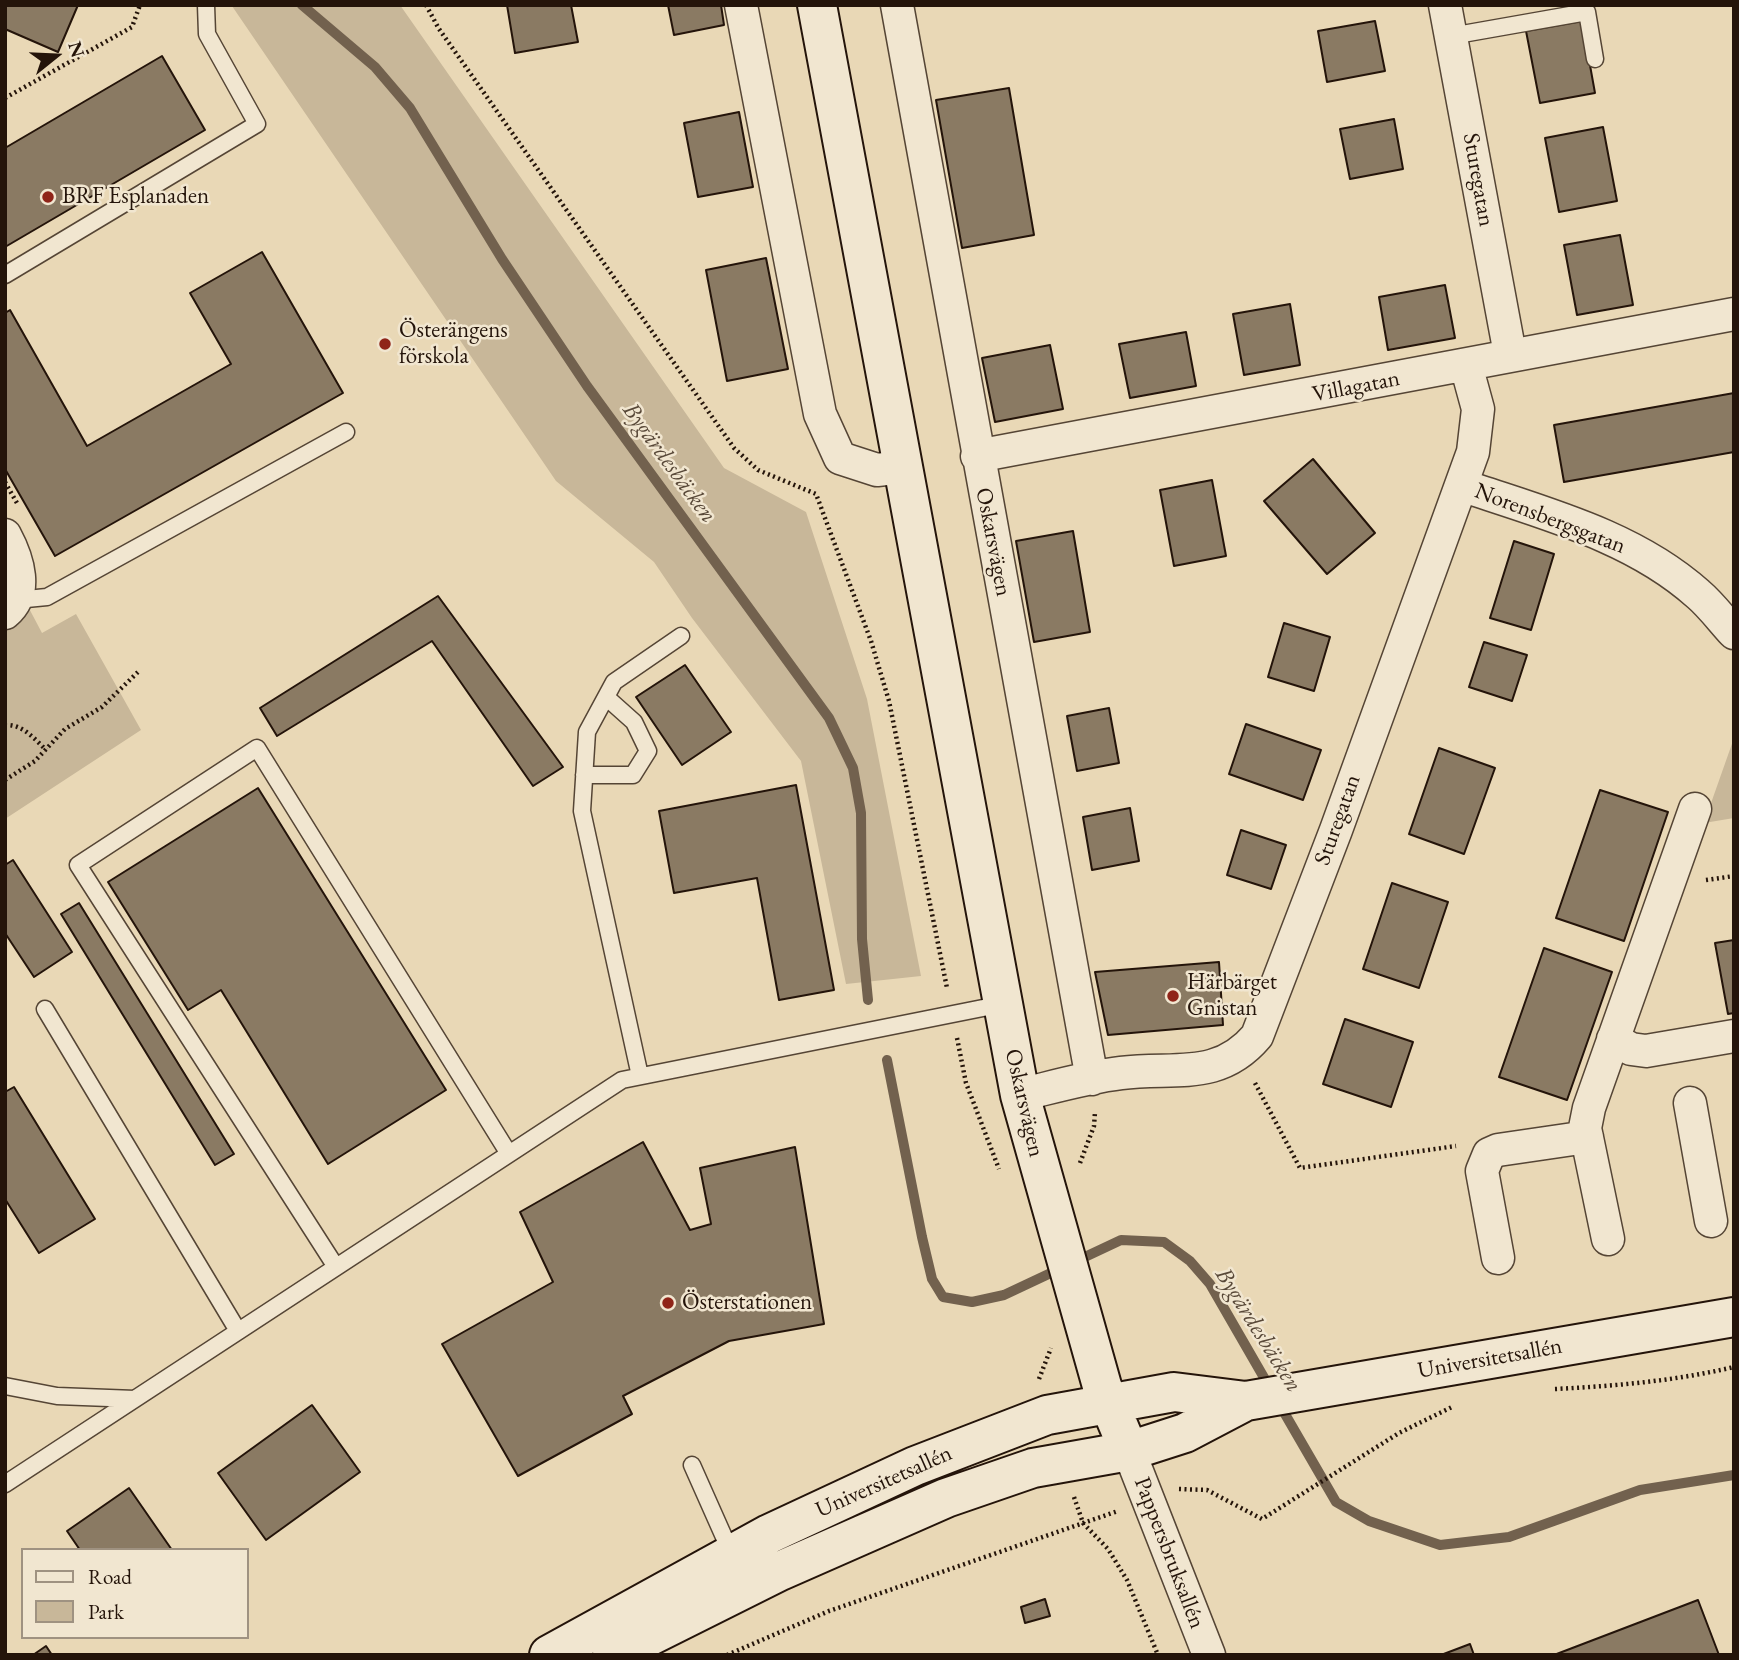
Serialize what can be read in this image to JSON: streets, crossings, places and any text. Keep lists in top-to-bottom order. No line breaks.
{"streets":{"street":["Sturegatan","Villagatan","Norensbergsgatan","Oskarsvägen","Universitetsallén","Pappersbruksallén"]},"crossings":[["Sturegatan","Villagatan"],["Sturegatan","Norensbergsgatan"],["Villagatan","Oskarsvägen"],["Oskarsvägen","Universitetsallén"],["Oskarsvägen","Pappersbruksallén"],["Universitetsallén","Pappersbruksallén"]],"water":["Bygärdesbäcken"],"places":["BRF Esplanaden","Österängens förskola","Härbärget Gnistan","Österstationen"],"legend":["Road","Park"],"north":"right"}
